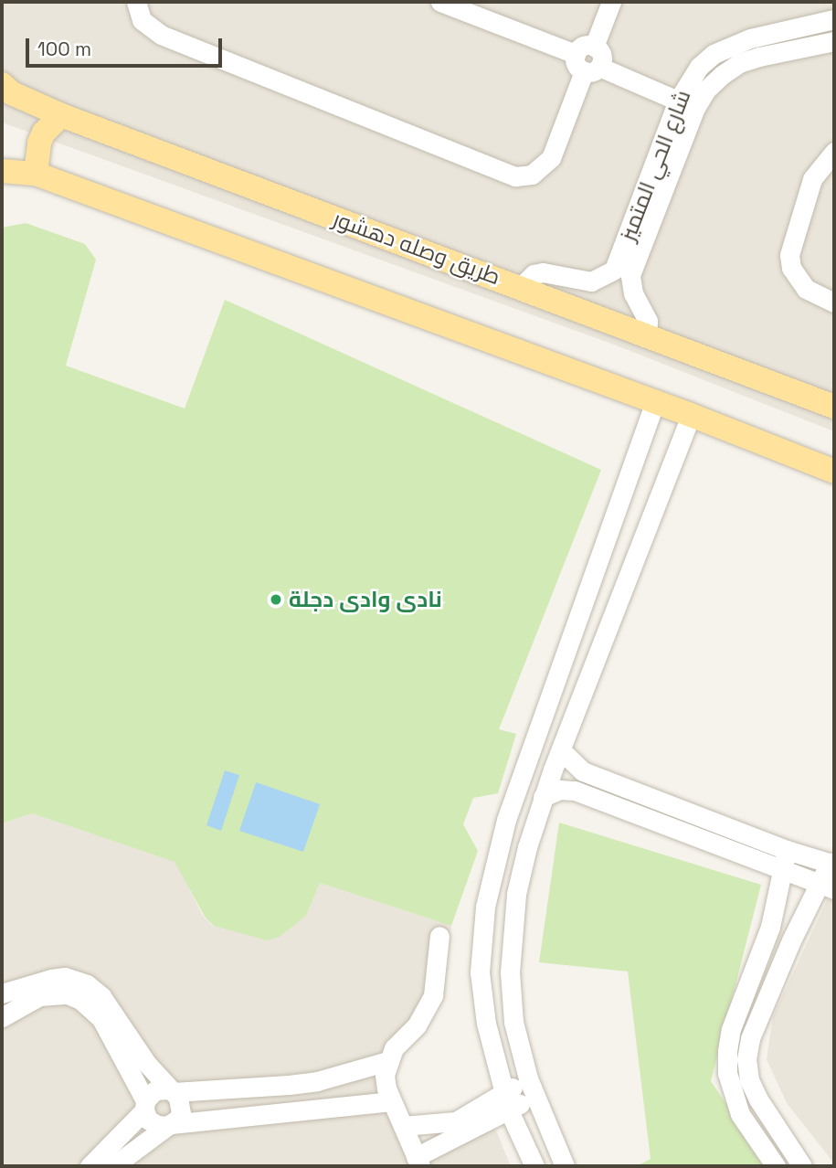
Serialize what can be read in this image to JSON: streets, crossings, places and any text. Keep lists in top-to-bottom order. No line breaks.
{"streets":{"main road":["طريق وصله دهشور"],"street":["شارع الحي المتميز"]},"crossings":[["شارع الحي المتميز","طريق وصله دهشور"]],"places":["نادى وادى دجلة"],"scale_bar":"100 m"}
